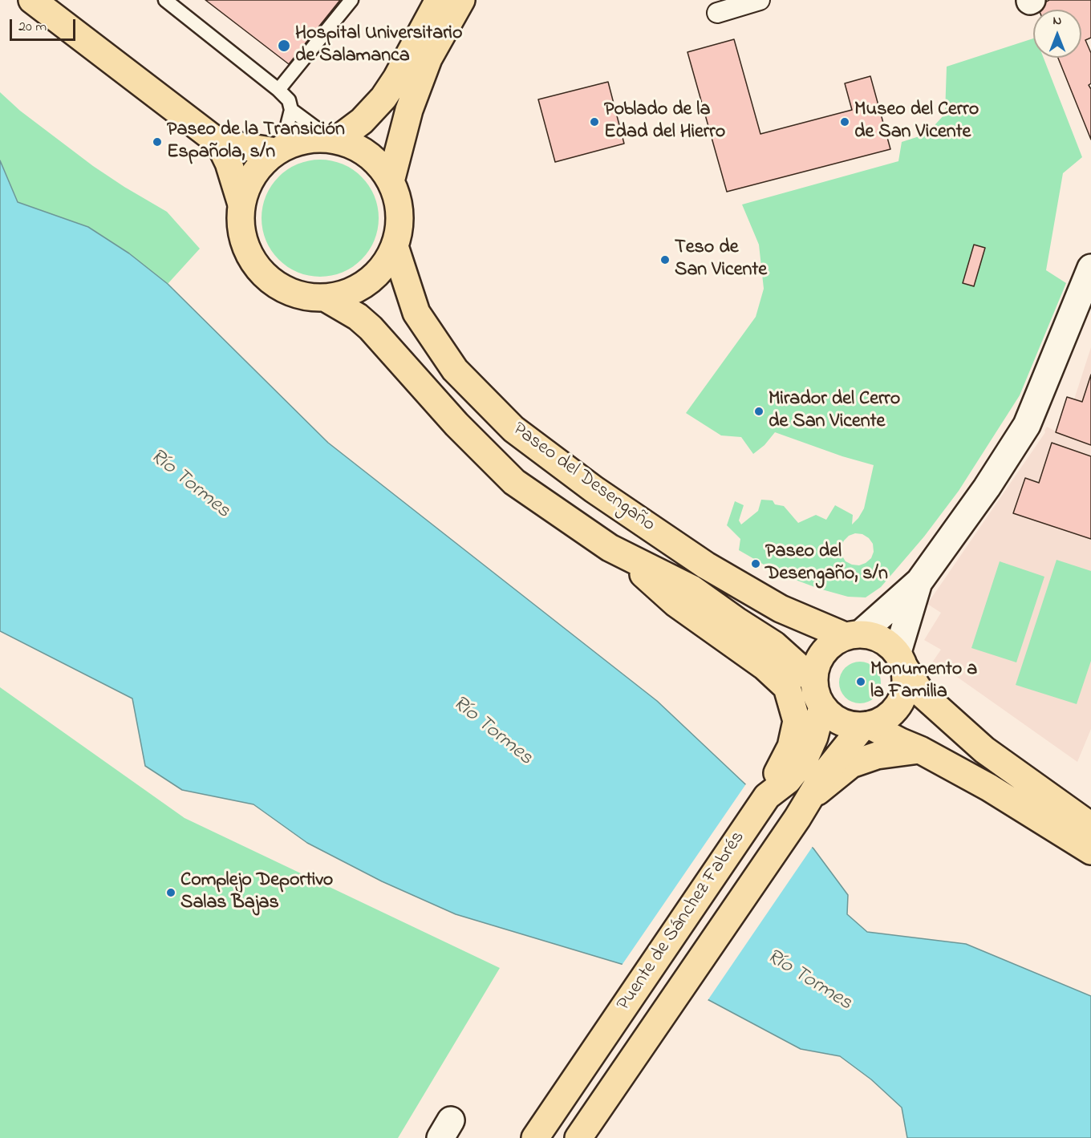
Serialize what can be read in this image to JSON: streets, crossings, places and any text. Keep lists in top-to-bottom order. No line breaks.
{"streets":{"main road":["Paseo del Desengaño","Puente de Sánchez Fabrés"]},"crossings":[["Paseo del Desengaño","Puente de Sánchez Fabrés"]],"water":["Río Tormes"],"places":["Hospital Universitario de Salamanca","Poblado de la Edad del Hierro","Museo del Cerro de San Vicente","Paseo de la Transición Española, s/n","Teso de San Vicente","Mirador del Cerro de San Vicente","Paseo del Desengaño, s/n","Monumento a la Familia","Complejo Deportivo Salas Bajas"],"scale_bar":"20 m","north":"top"}
